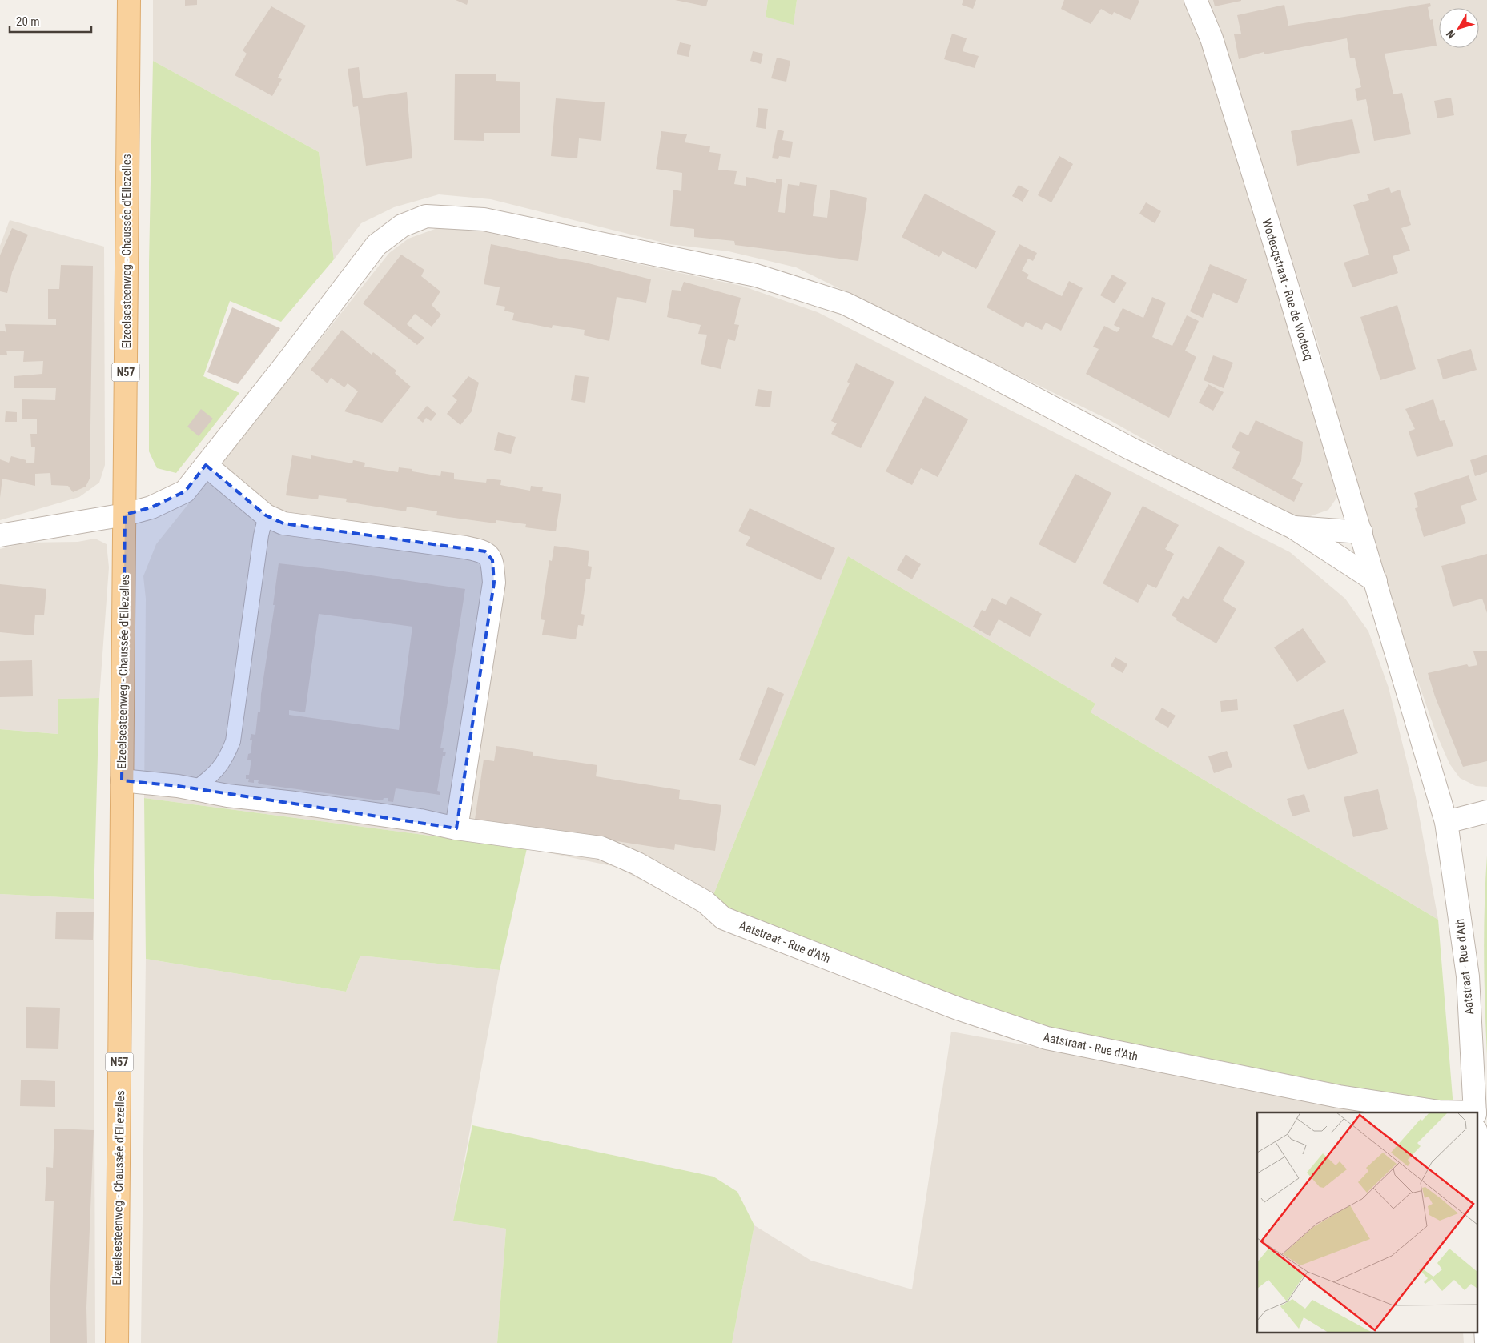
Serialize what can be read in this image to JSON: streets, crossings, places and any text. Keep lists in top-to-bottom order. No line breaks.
{"streets":{"main road":["Elzeelsesteenweg - Chaussée d'Ellezelles","N57"],"street":["Wodecqstraat - Rue de Wodecq","Aatstraat - Rue d'Ath"]},"crossings":[["Elzeelsesteenweg - Chaussée d'Ellezelles","Aatstraat - Rue d'Ath"],["Wodecqstraat - Rue de Wodecq","Aatstraat - Rue d'Ath"]],"scale_bar":"20 m","north":"bottom left"}
